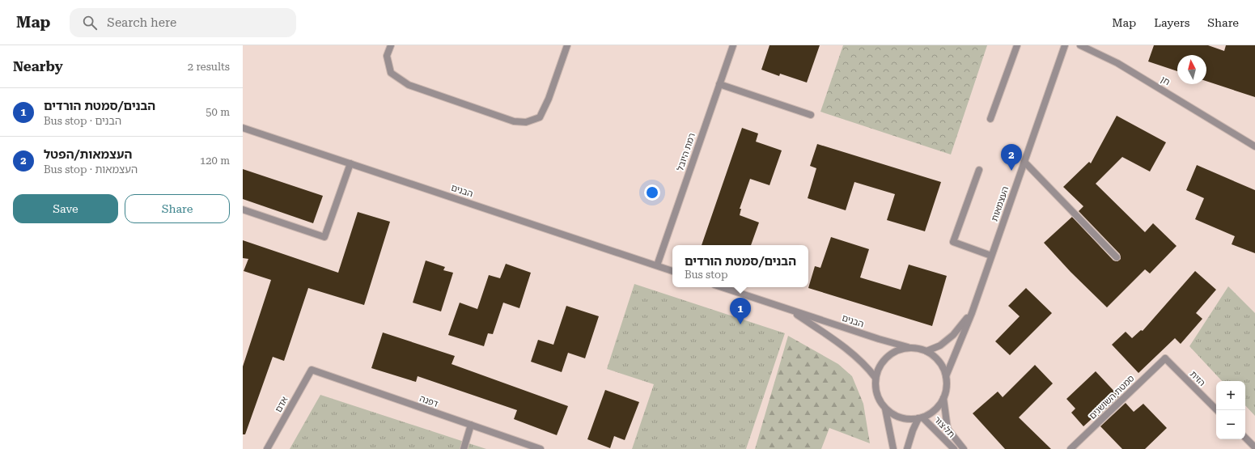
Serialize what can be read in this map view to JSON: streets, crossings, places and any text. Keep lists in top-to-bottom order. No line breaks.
{"streets":{"street":["חן","רמת היובל","הבנים","העצמאות","הזית","סמטת השושנים","דפנה","אדם","תל צור"]},"crossings":[["רמת היובל","הבנים"],["הבנים","העצמאות"],["הבנים","תל צור"],["העצמאות","תל צור"],["הזית","סמטת השושנים"],["דפנה","אדם"]],"north":"top","page":{"header":"Map","search":"Search here","nav":["Map","Layers","Share"],"heading":["Nearby","2 results"],"list":[{"mark":"1","name":"הבנים/סמטת הורדים","note":"Bus stop · הבנים","value":"50 m"},{"mark":"2","name":"העצמאות/הפטל","note":"Bus stop · העצמאות","value":"120 m"}],"pins":["2","1"],"buttons":["Save","Share"],"popup":["הבנים/סמטת הורדים","Bus stop"],"map_buttons":["+","−"]}}
